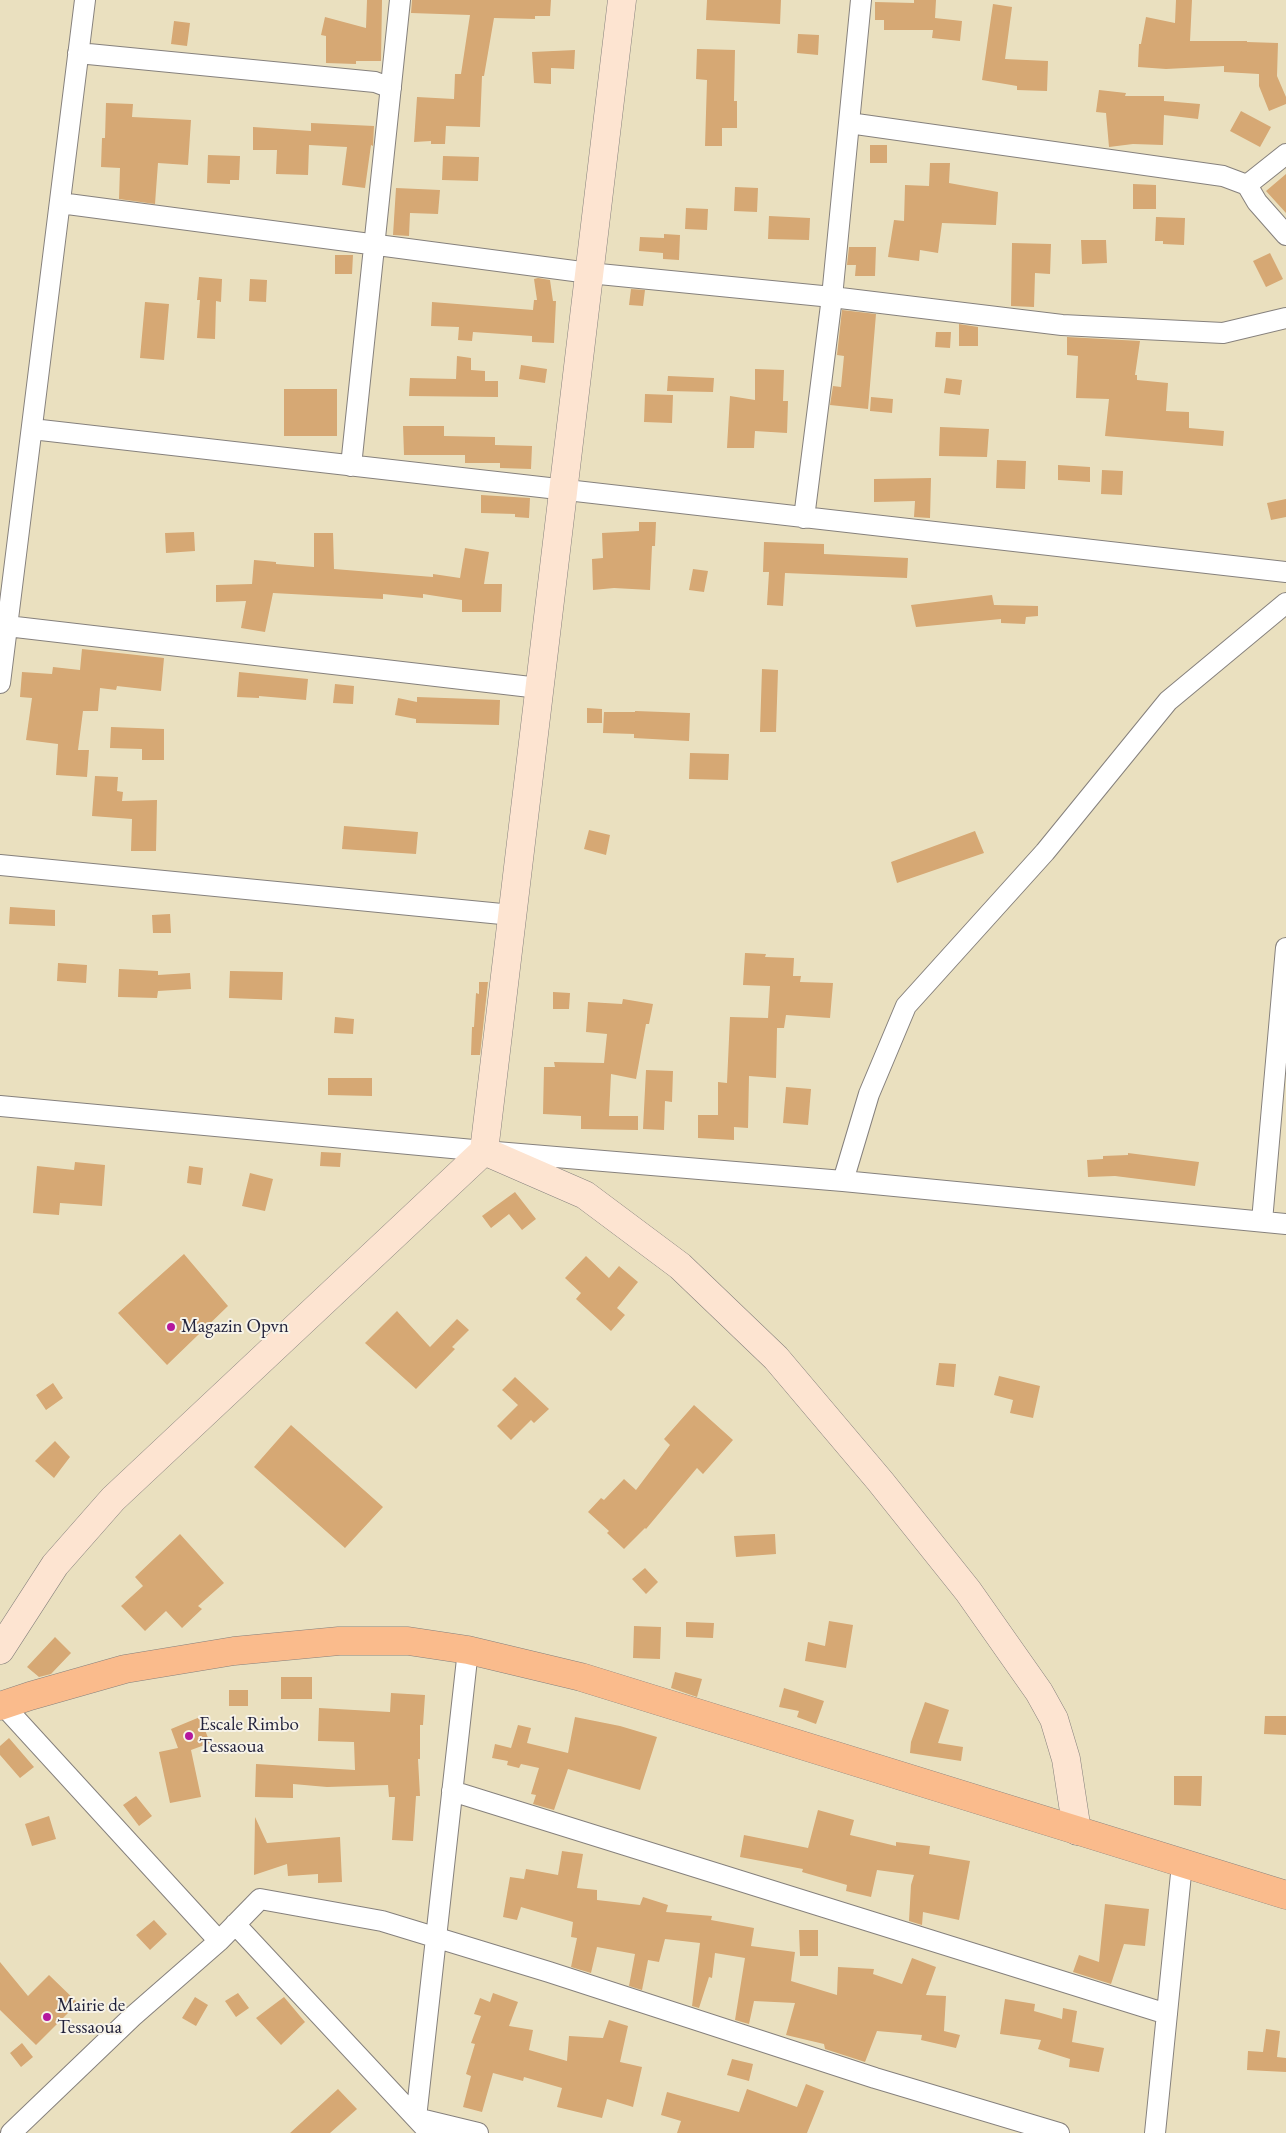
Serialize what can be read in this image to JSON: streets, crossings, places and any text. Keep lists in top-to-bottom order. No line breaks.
{"places":["Magazin Opvn","Escale Rimbo Tessaoua","Mairie de Tessaoua"]}
